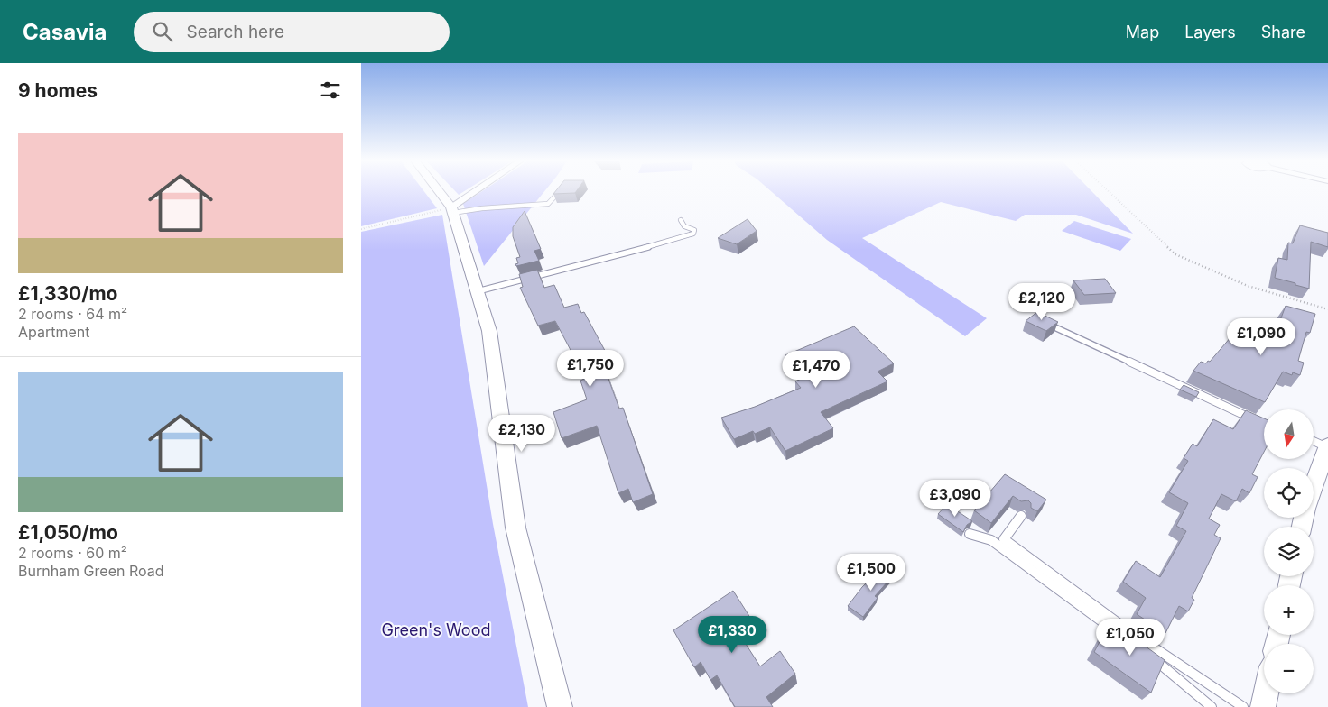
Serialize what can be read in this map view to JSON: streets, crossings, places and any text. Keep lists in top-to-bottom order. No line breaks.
{"parks":["Green's Wood"],"north":"bottom","page":{"header":"Casavia","search":"Search here","nav":["Map","Layers","Share"],"heading":"9 homes","list":[{"name":"£1,330/mo","note":"2 rooms · 64 m² · Apartment"},{"name":"£1,050/mo","note":"2 rooms · 60 m² · Burnham Green Road"}],"price":["£2,120","£1,090","£1,750","£1,470","£2,130","£3,090","£1,500","£1,330","£1,050"],"map_buttons":["+","−"]}}
